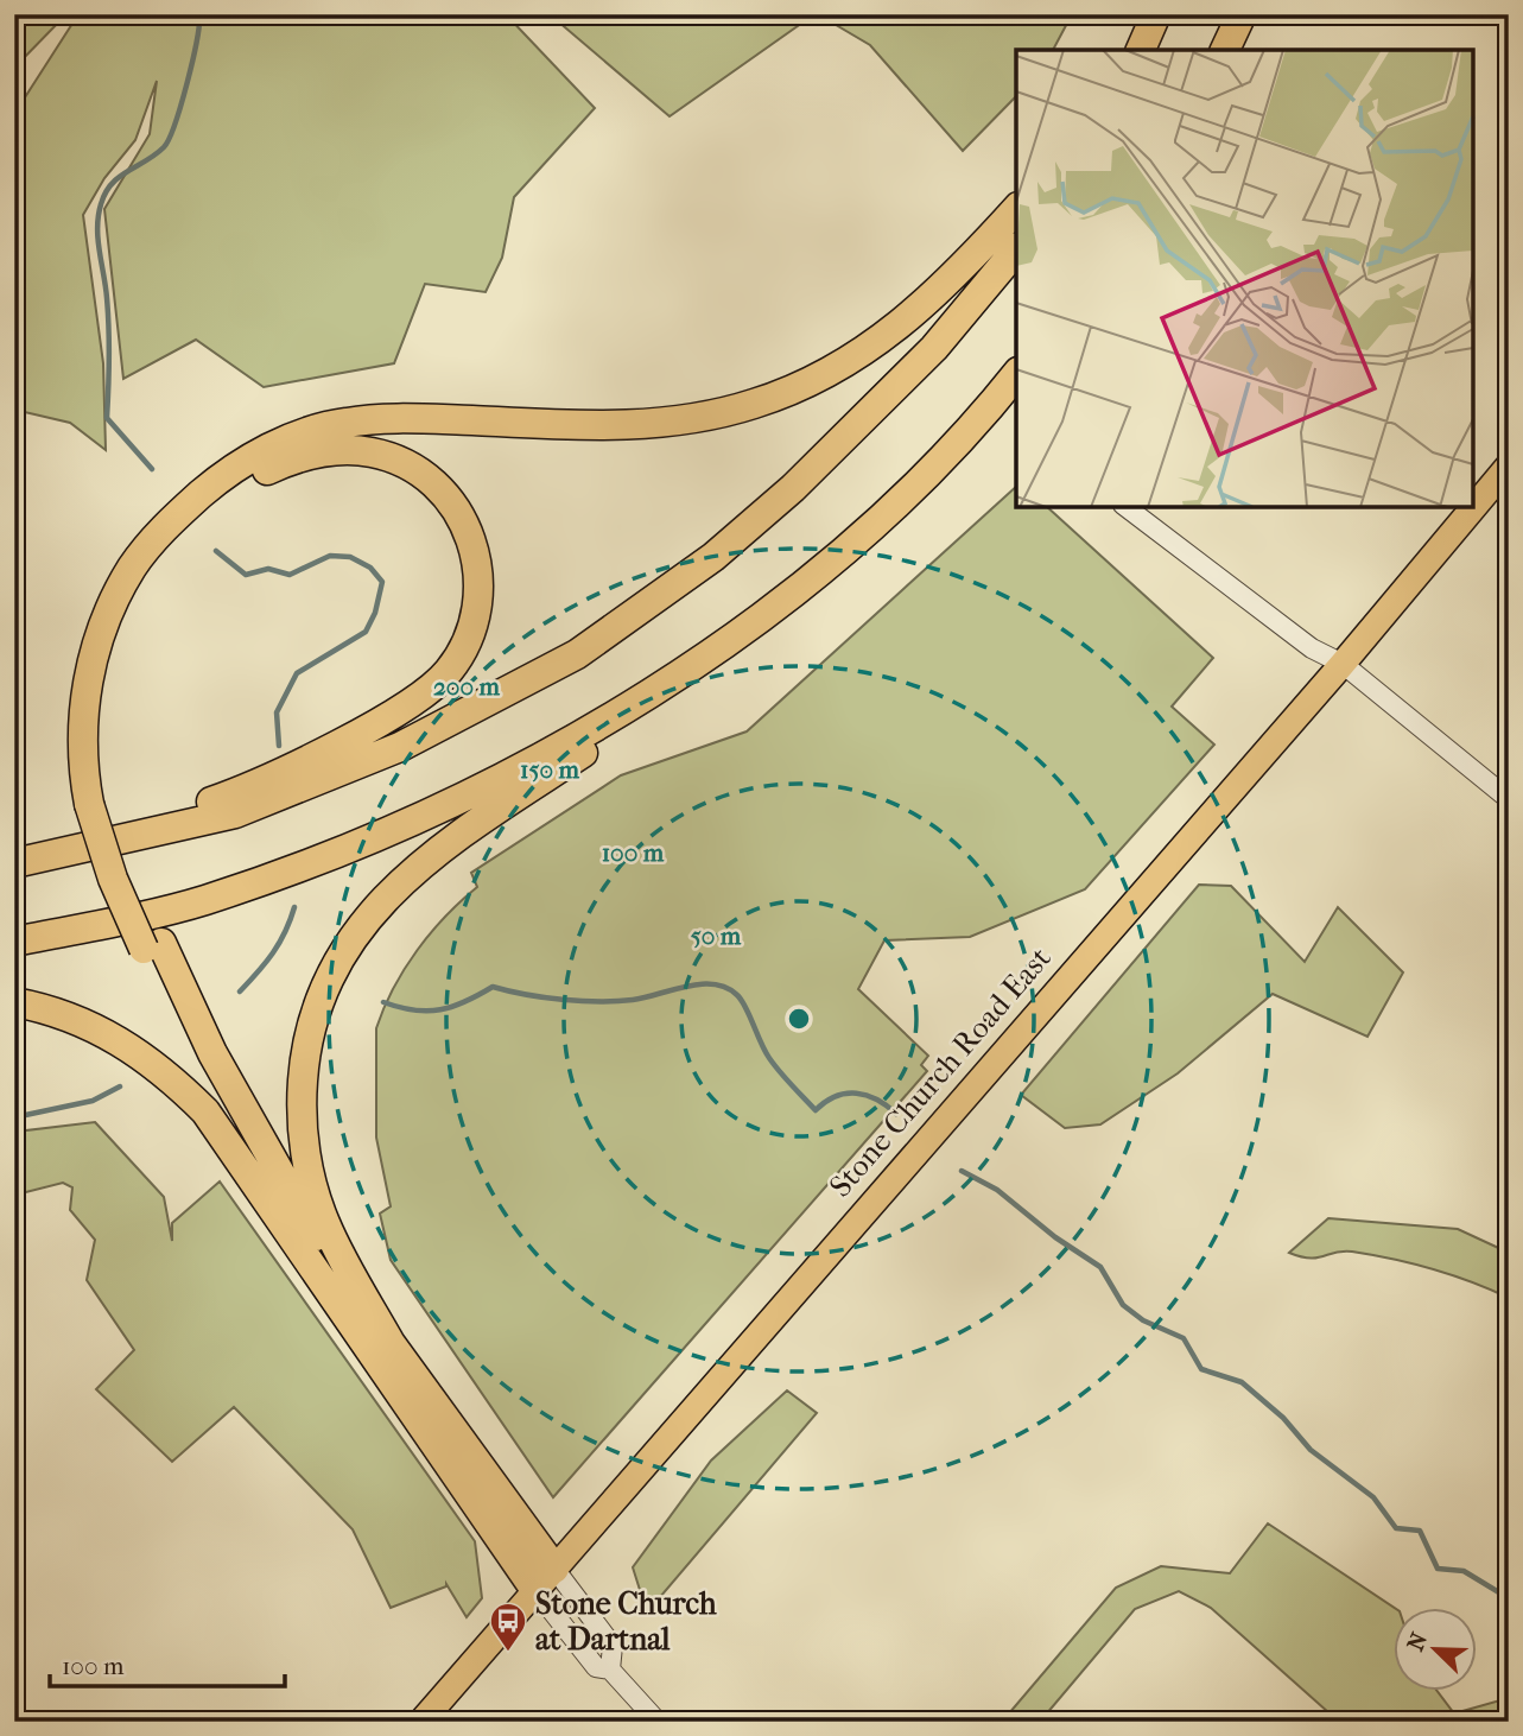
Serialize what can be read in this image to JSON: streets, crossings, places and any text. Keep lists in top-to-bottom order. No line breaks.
{"streets":{"main road":["Stone Church Road East"]},"places":{"bus stop":["Stone Church at Dartnal"]},"scale_bar":"100 m","north":"top left","rings":["200 m","150 m","100 m","50 m"]}
